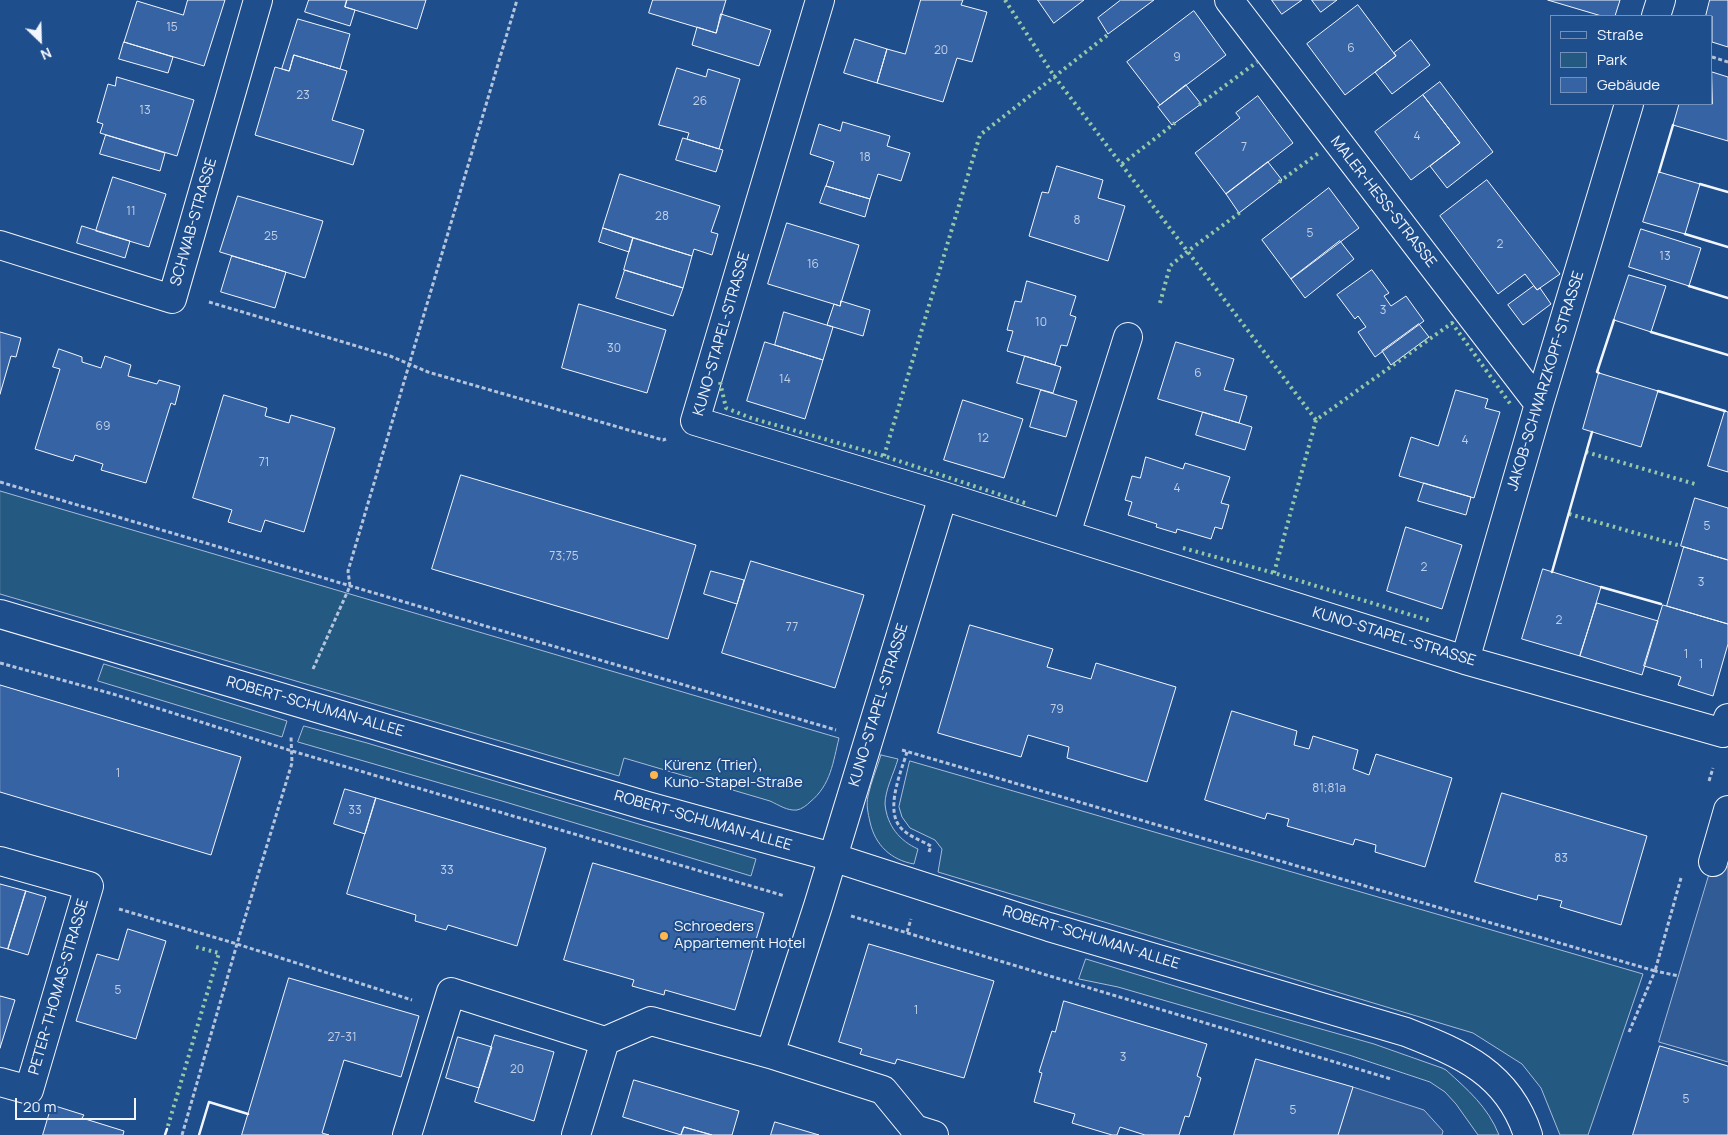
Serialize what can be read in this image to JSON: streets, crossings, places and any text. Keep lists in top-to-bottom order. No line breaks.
{"streets":{"street":["MALER-HESS-STRASSE","SCHWAB-STRASSE","KUNO-STAPEL-STRASSE","JAKOB-SCHWARZKOPF-STRASSE","ROBERT-SCHUMAN-ALLEE","PETER-THOMAS-STRASSE"]},"crossings":[["MALER-HESS-STRASSE","JAKOB-SCHWARZKOPF-STRASSE"],["KUNO-STAPEL-STRASSE","JAKOB-SCHWARZKOPF-STRASSE"],["KUNO-STAPEL-STRASSE","ROBERT-SCHUMAN-ALLEE"]],"places":["Kürenz (Trier), Kuno-Stapel-Straße","Schroeders Appartement Hotel"],"house_numbers":["15","6","20","9","23","26","13","4","7","18","11","28","8","5","25","2","13","16","3","10","30","6","14","69","12","4","71","4","5","73;75","2","3","2","77","1","1","79","1","81;81a","33","83","33","5","1","27-31","3","20","5","5"],"legend":["Straße","Park","Gebäude"],"scale_bar":"20 m","north":"bottom right"}
